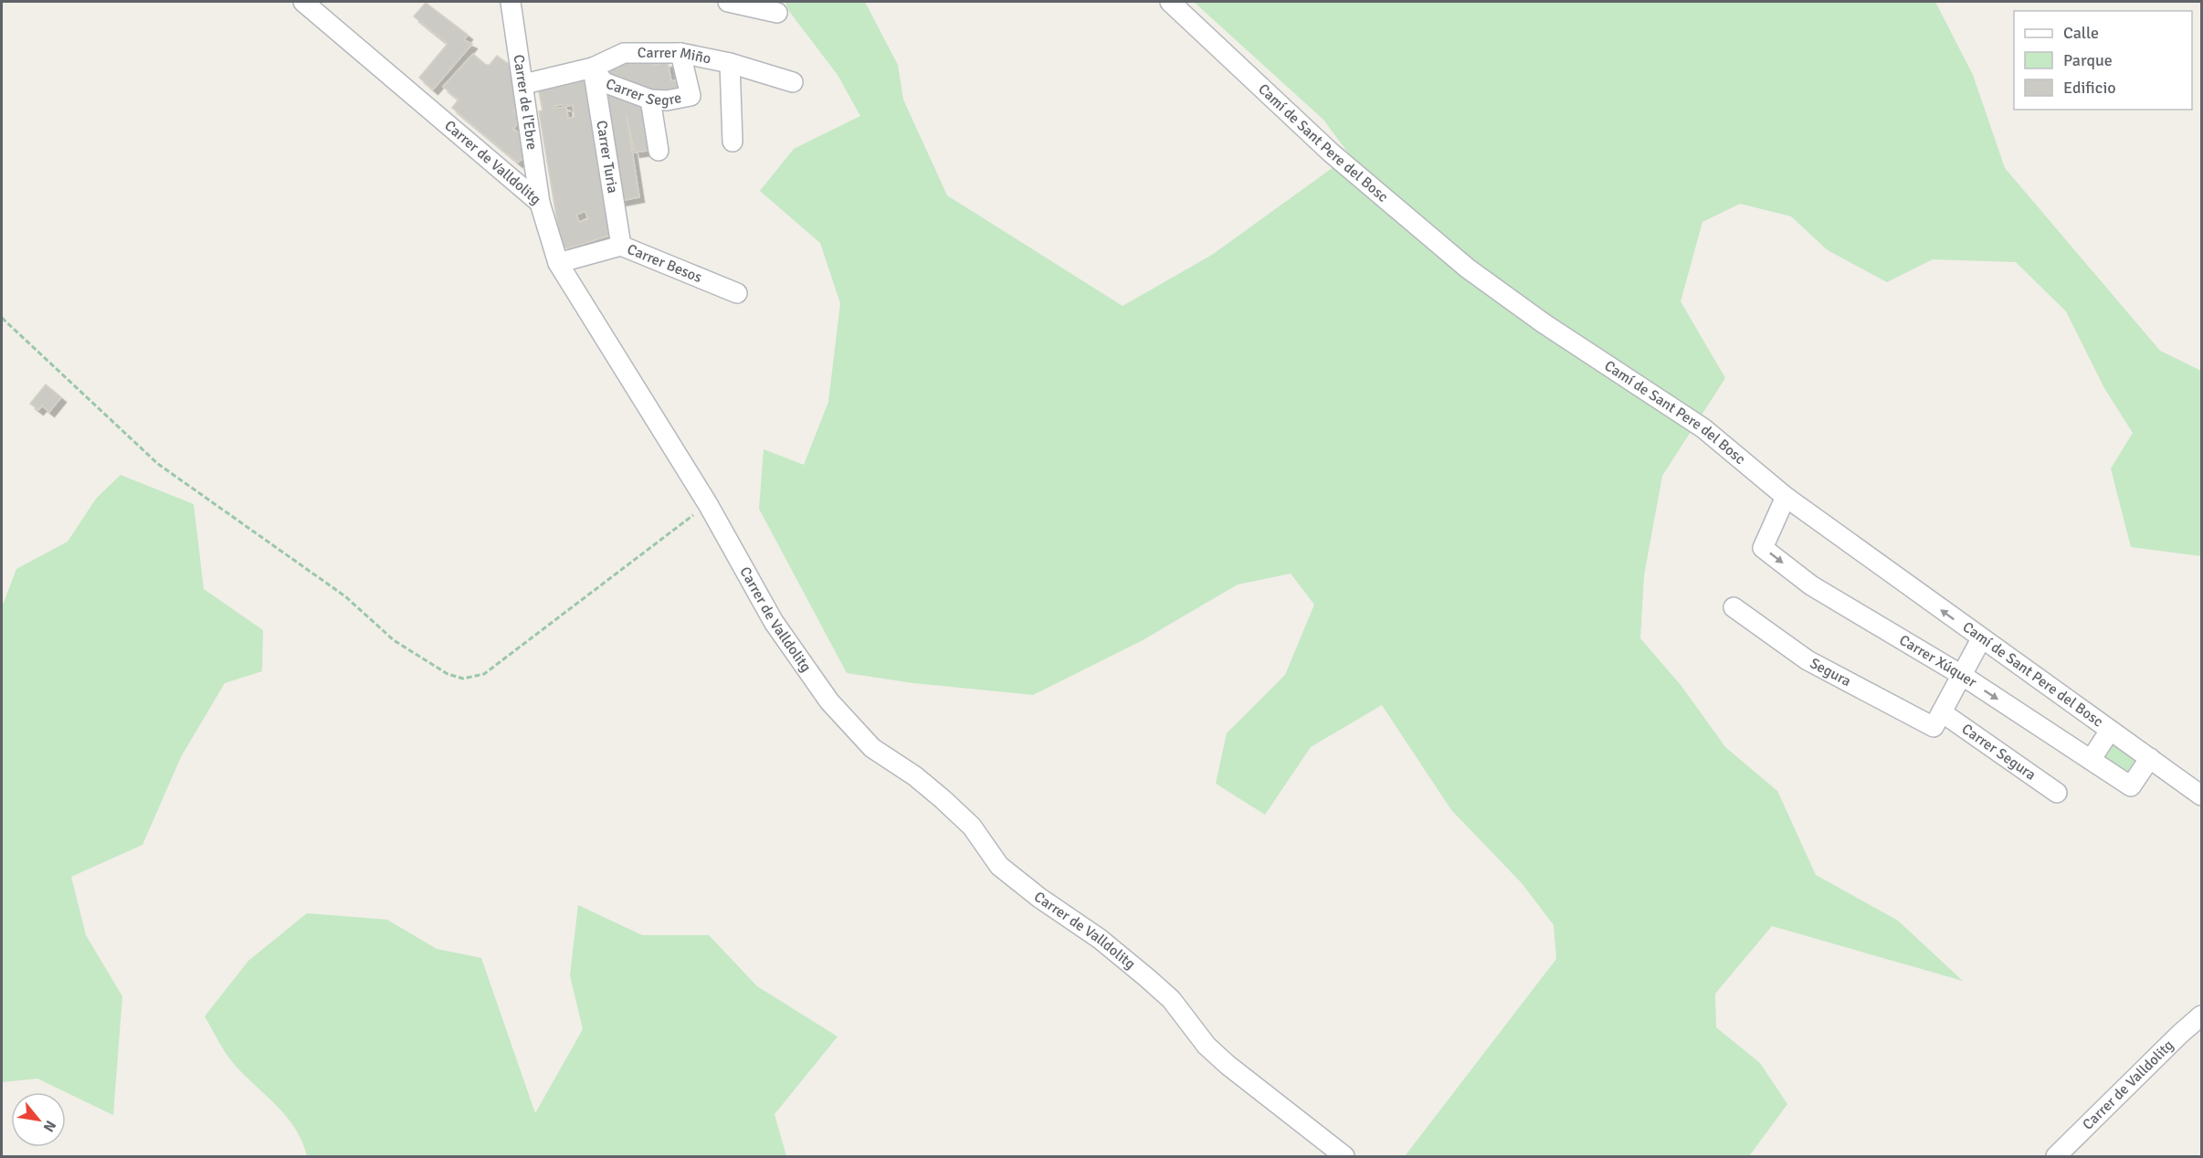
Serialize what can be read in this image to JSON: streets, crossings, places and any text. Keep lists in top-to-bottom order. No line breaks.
{"streets":{"street":["Carrer Miño","Carrer Segre","Carrer de l'Ebre","Camí de Sant Pere del Bosc","Carrer Turia","Carrer de Valldolitg","Carrer Besos","Carrer Xúquer","Segura","Carrer Segura"]},"crossings":[["Carrer Miño","Carrer Segre"],["Carrer Miño","Carrer de l'Ebre"],["Carrer Miño","Carrer Turia"],["Carrer Segre","Carrer Turia"],["Carrer de l'Ebre","Carrer de Valldolitg"],["Camí de Sant Pere del Bosc","Carrer Xúquer"],["Carrer Turia","Carrer Besos"],["Carrer de Valldolitg","Carrer Besos"],["Segura","Carrer Segura"]],"one_way":["Carrer Xúquer"],"legend":["Calle","Parque","Edificio"],"north":"bottom right"}
